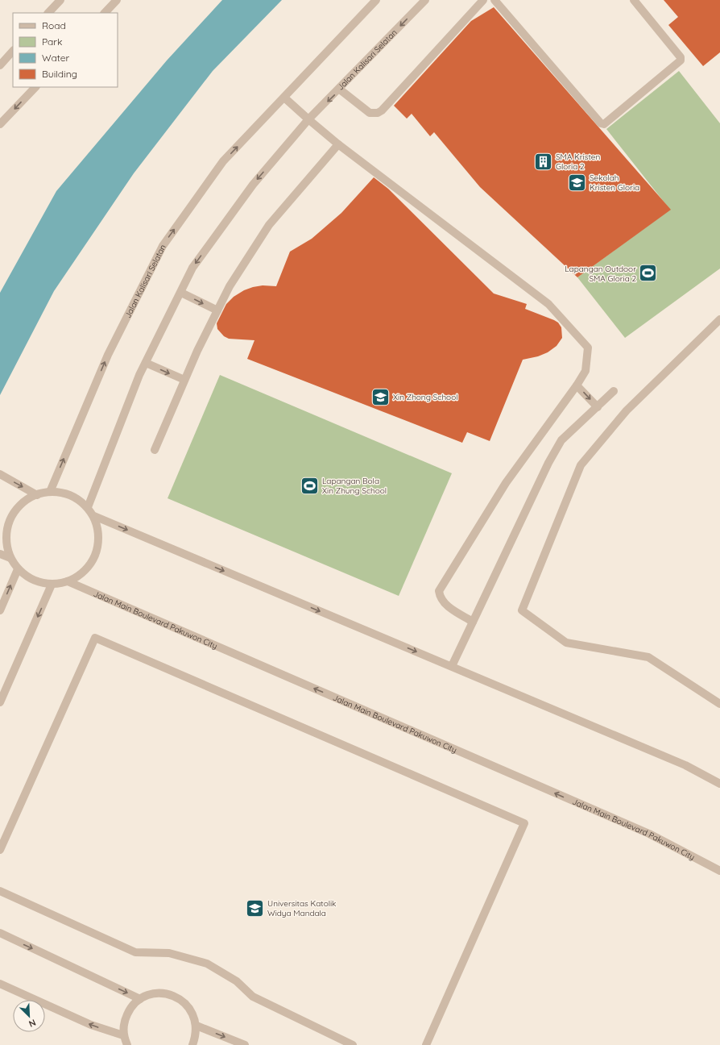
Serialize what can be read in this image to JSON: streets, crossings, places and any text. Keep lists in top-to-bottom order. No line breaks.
{"streets":{"street":["Jalan Kalisari Selatan","Jalan Main Boulevard Pakuwon City"]},"crossings":[["Jalan Kalisari Selatan","Jalan Main Boulevard Pakuwon City"]],"one_way":["Jalan Main Boulevard Pakuwon City"],"places":{"building":["SMA Kristen Gloria 2"],"school or university":["Sekolah Kristen Gloria","Xin Zhong School","Universitas Katolik Widya Mandala"],"sports":["Lapangan Outdoor SMA Gloria 2","Lapangan Bola Xin Zhung School"]},"legend":["Road","Park","Water","Building"],"north":"bottom right"}
